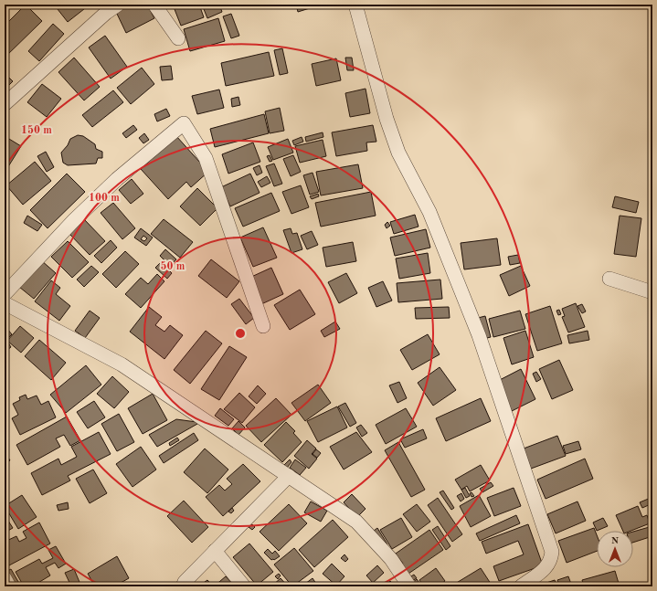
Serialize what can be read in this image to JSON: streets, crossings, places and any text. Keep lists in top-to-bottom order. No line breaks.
{"north":"top","rings":["150 m","100 m","50 m"]}
